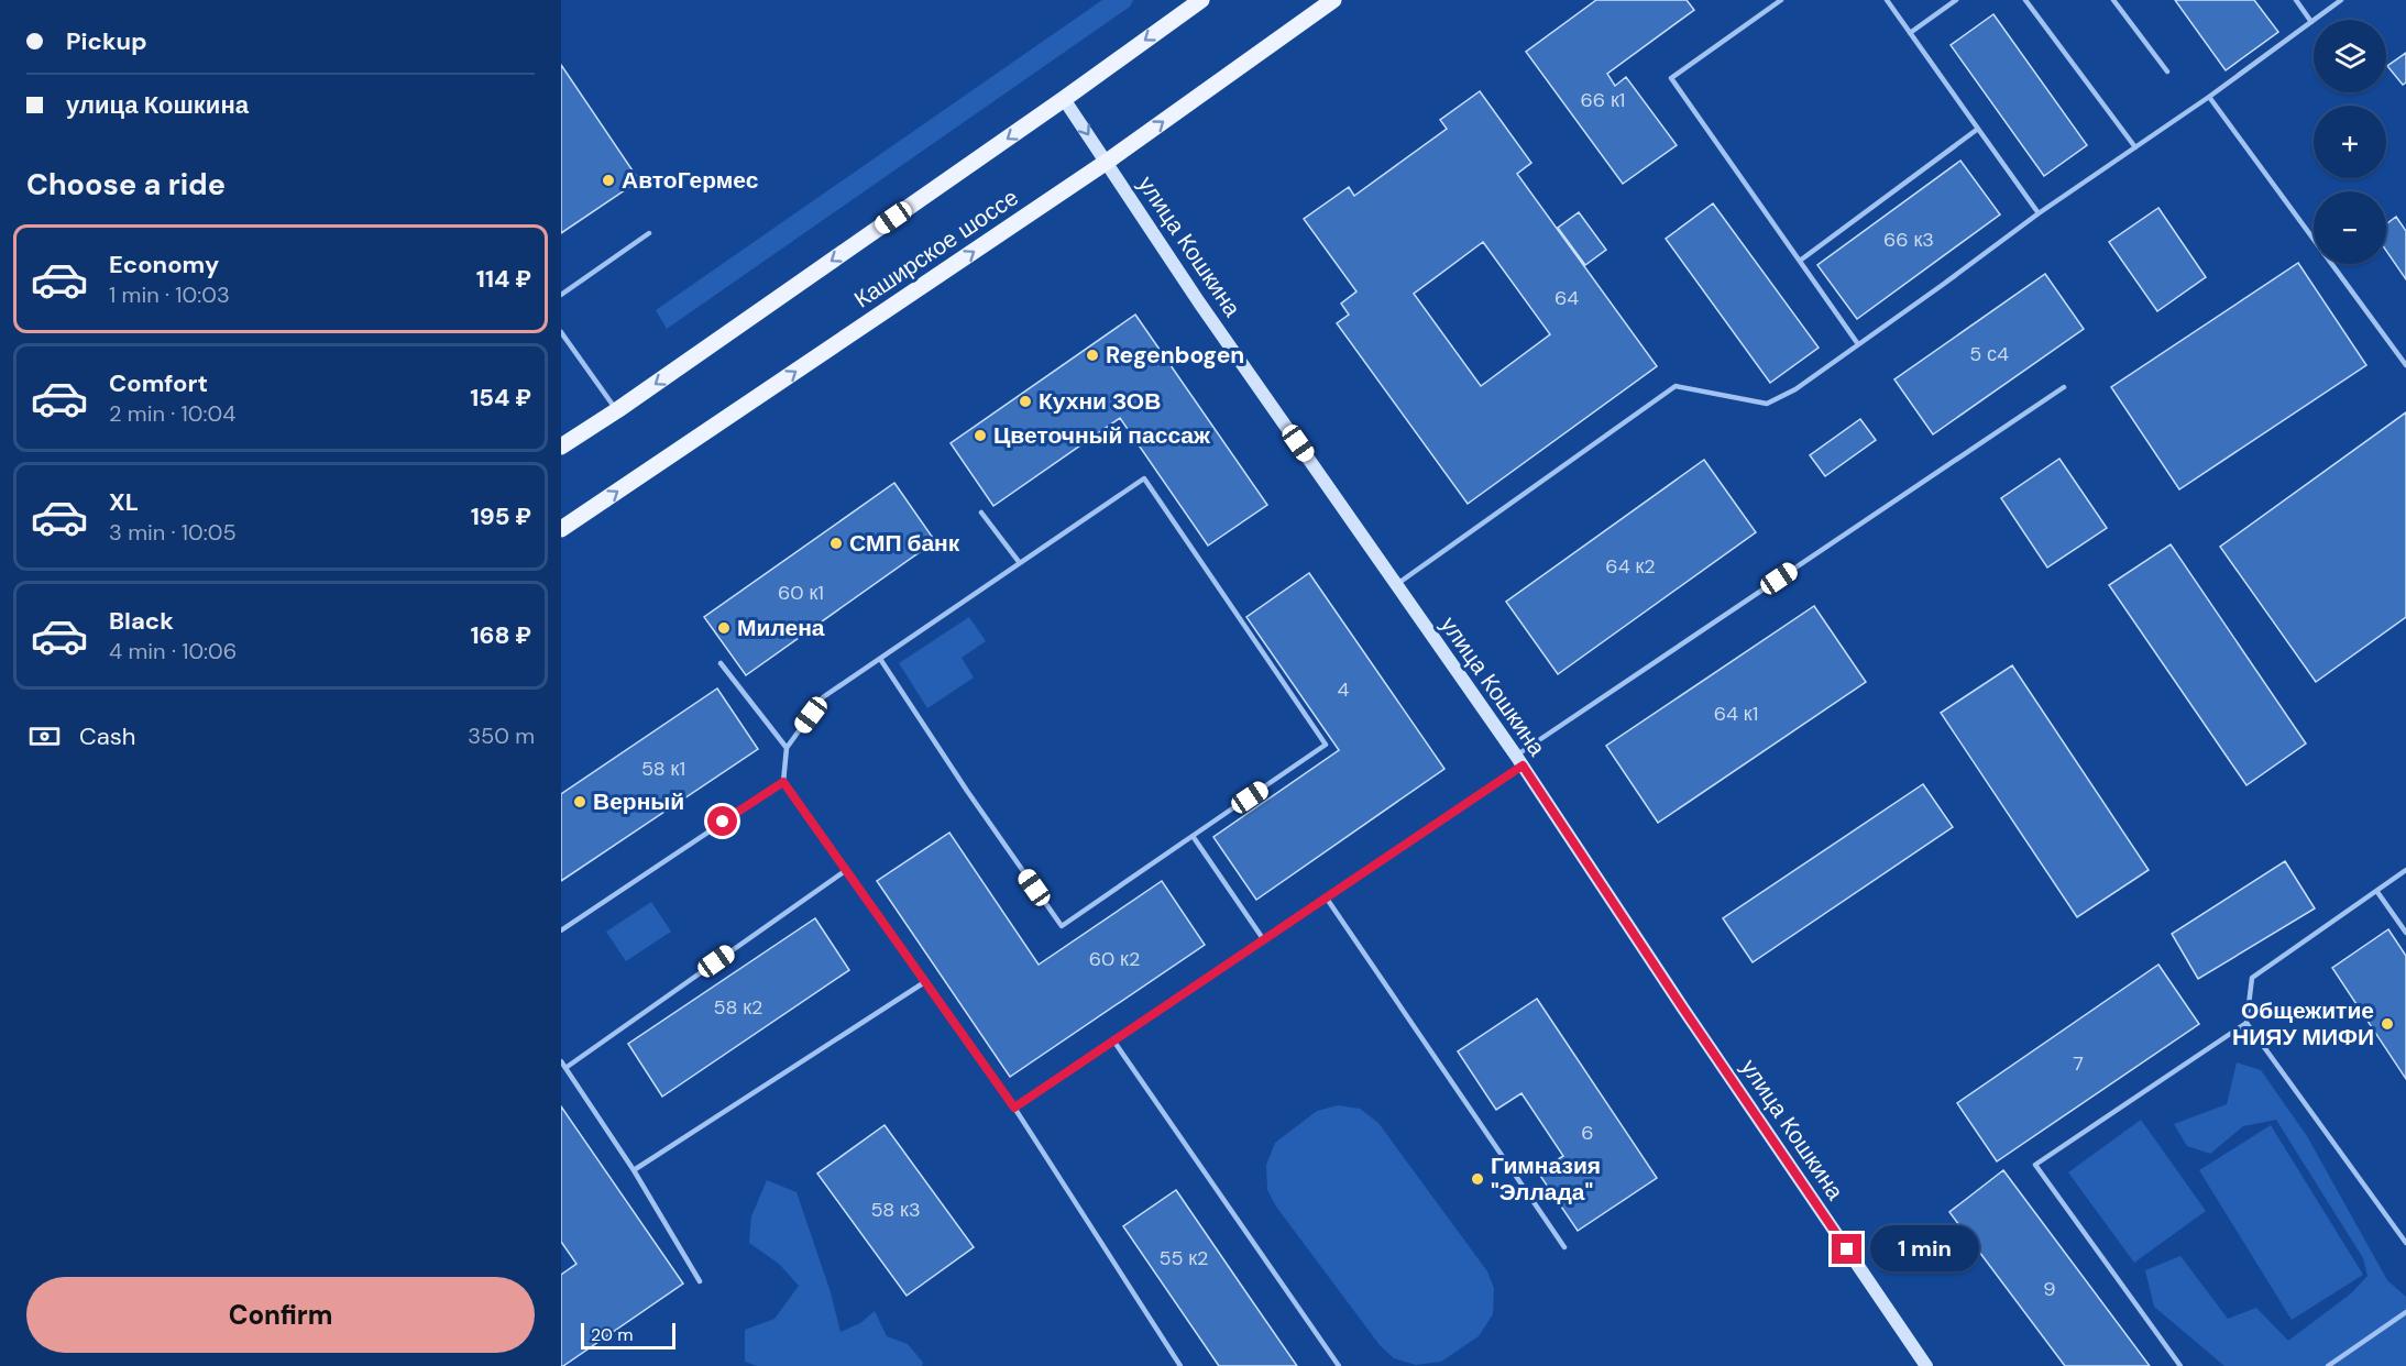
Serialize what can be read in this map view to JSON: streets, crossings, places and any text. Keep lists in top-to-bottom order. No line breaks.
{"streets":{"main road":["улица Кошкина","Каширское шоссе"]},"crossings":[["улица Кошкина","Каширское шоссе"]],"places":["АвтоГермес","Regenbogen","Кухни ЗОВ","Цветочный пассаж","СМП банк","Милена","Верный","Общежитие НИЯУ МИФИ","Гимназия \"Эллада\""],"house_numbers":["66 к1","66 к3","64","5 с4","64 к2","60 к1","4","64 к1","58 к1","60 к2","58 к2","7","6","58 к3","55 к2","9"],"scale_bar":"20 m","page":{"banner":["Pickup","улица Кошкина"],"map_buttons":["+","−"],"heading":"Choose a ride","list":[{"name":"Economy","note":"1 min · 10:03","value":"114 ₽"},{"name":"Comfort","note":"2 min · 10:04","value":"154 ₽"},{"name":"XL","note":"3 min · 10:05","value":"195 ₽"},{"name":"Black","note":"4 min · 10:06","value":"168 ₽"}],"pay":["Cash","350 m"],"bubble":"1 min","buttons":"Confirm","scale":"20 m"}}
